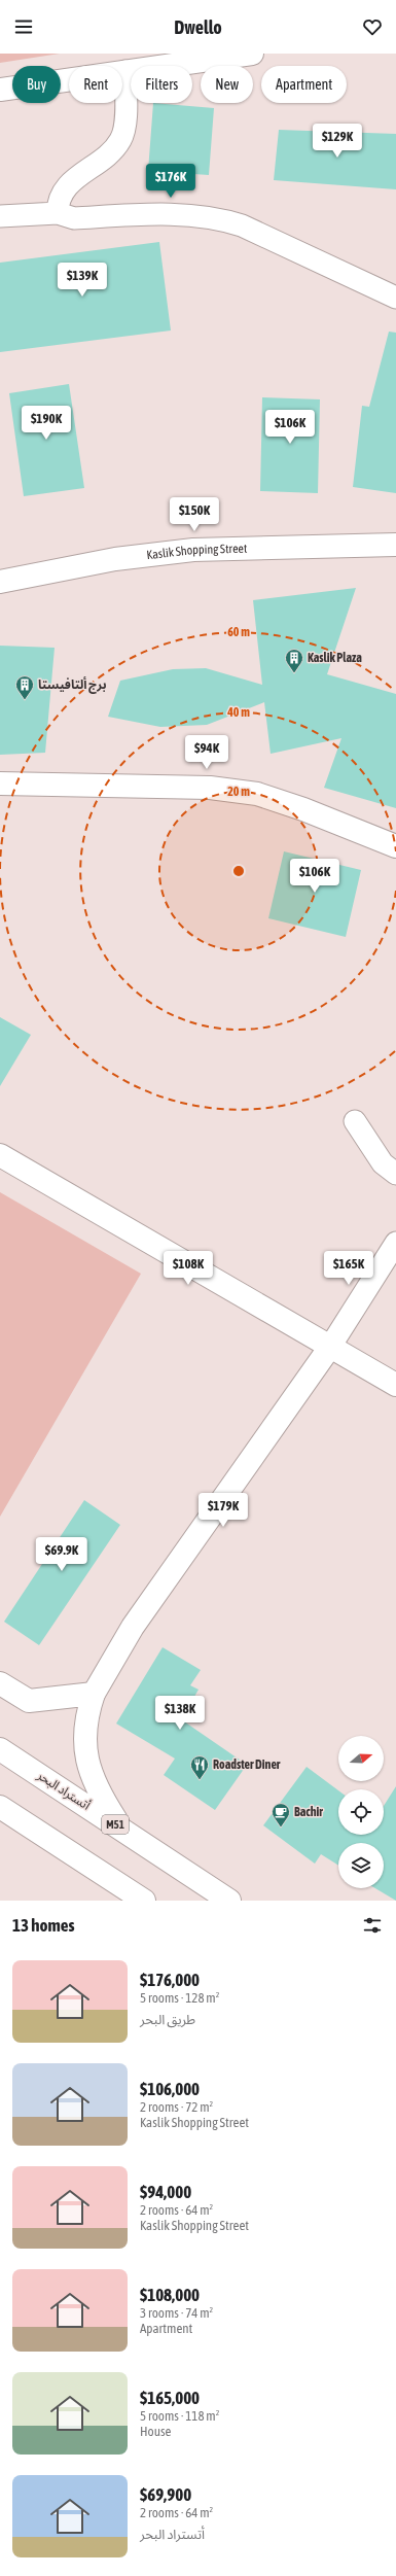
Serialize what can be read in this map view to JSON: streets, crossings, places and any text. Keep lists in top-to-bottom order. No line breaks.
{"streets":{"main road":["Kaslik Shopping Street","أتستراد البحر","M51"]},"places":{"building":["Kaslik Plaza","برج ألتافيستا"],"restaurant":["Roadster Diner"],"cafe":["Bachir"]},"north":"right","page":{"header":"Dwello","chip":["Buy","Rent","Filters","New","Apartment"],"price":["$129K","$176K","$139K","$190K","$106K","$150K","$94K","$106K","$108K","$165K","$179K","$69.9K","$138K"],"heading":"13 homes","list":[{"name":"$176,000","note":"5 rooms · 128 m² · طريق البحر"},{"name":"$106,000","note":"2 rooms · 72 m² · Kaslik Shopping Street"},{"name":"$94,000","note":"2 rooms · 64 m² · Kaslik Shopping Street"},{"name":"$108,000","note":"3 rooms · 74 m² · Apartment"},{"name":"$165,000","note":"5 rooms · 118 m² · House"},{"name":"$69,900","note":"2 rooms · 64 m² · أتستراد البحر"}]},"rings":["60 m","40 m","20 m"]}
